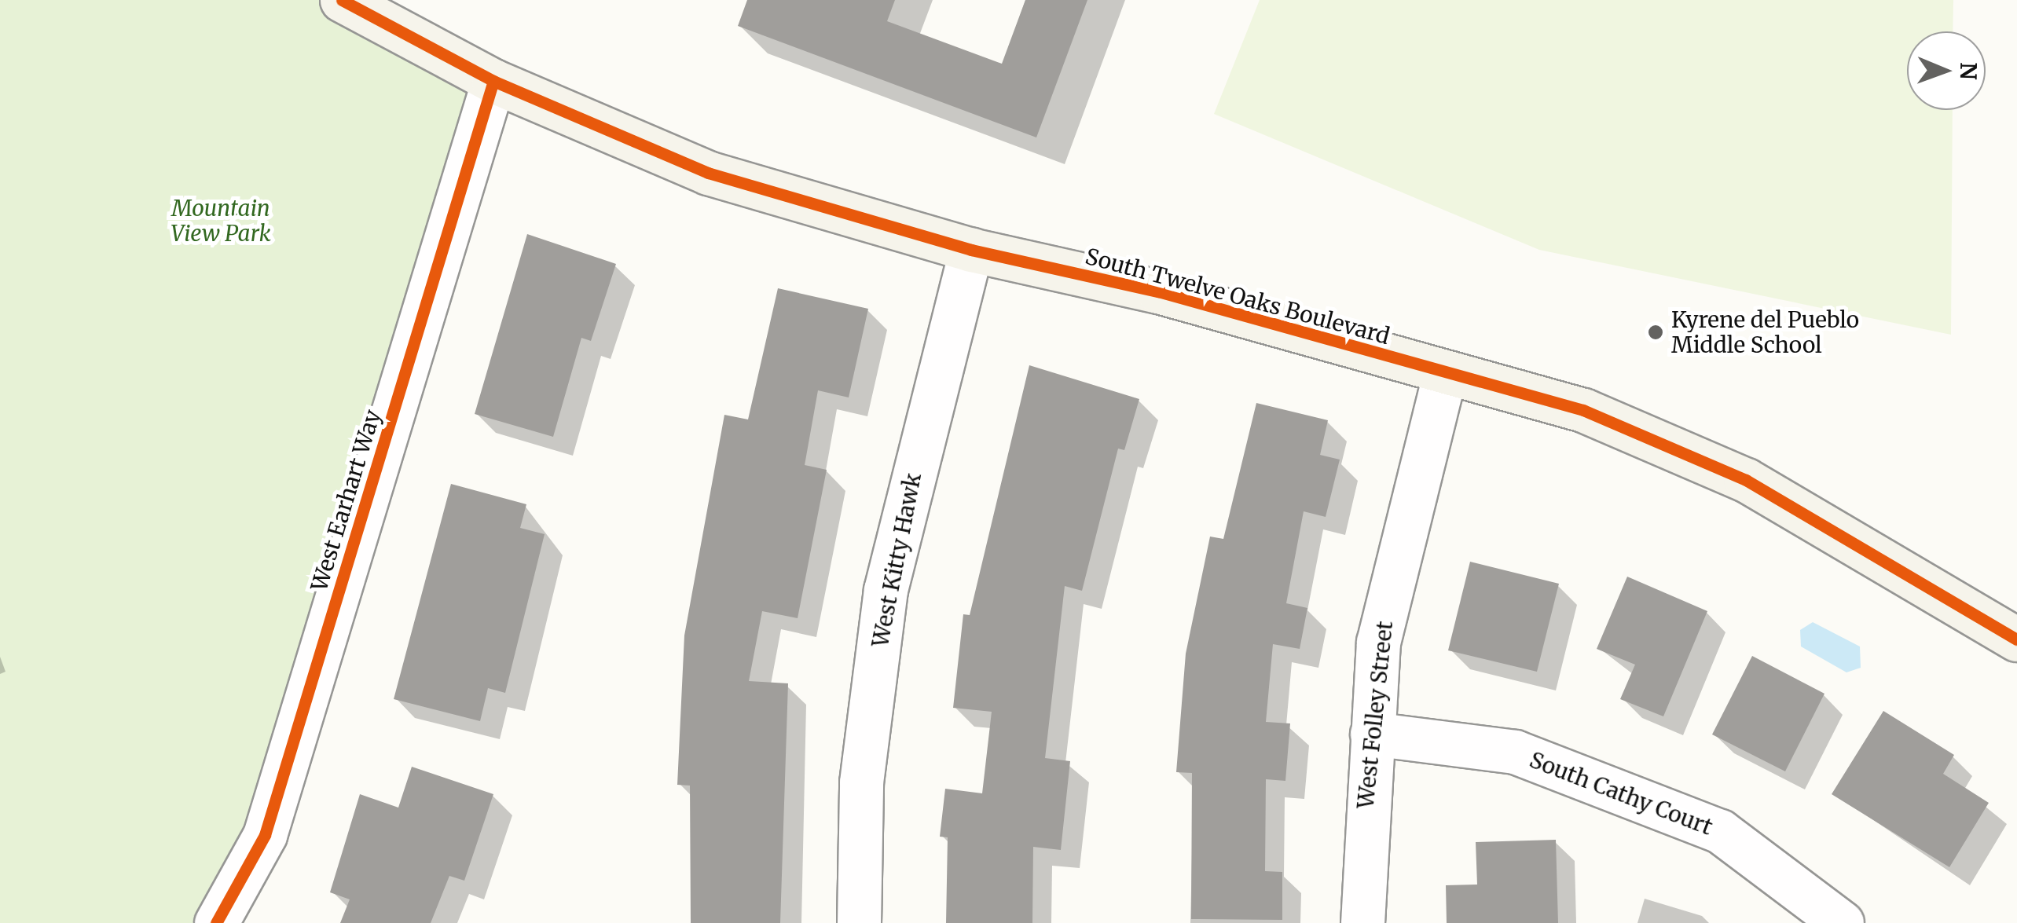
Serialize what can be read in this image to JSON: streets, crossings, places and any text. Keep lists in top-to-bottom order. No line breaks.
{"streets":{"street":["South Twelve Oaks Boulevard","West Earhart Way","West Kitty Hawk","West Folley Street","South Cathy Court"]},"crossings":[["South Twelve Oaks Boulevard","West Earhart Way"],["South Twelve Oaks Boulevard","West Kitty Hawk"],["South Twelve Oaks Boulevard","West Folley Street"],["West Folley Street","South Cathy Court"]],"parks":["Mountain View Park"],"places":["Kyrene del Pueblo Middle School"],"north":"right"}
